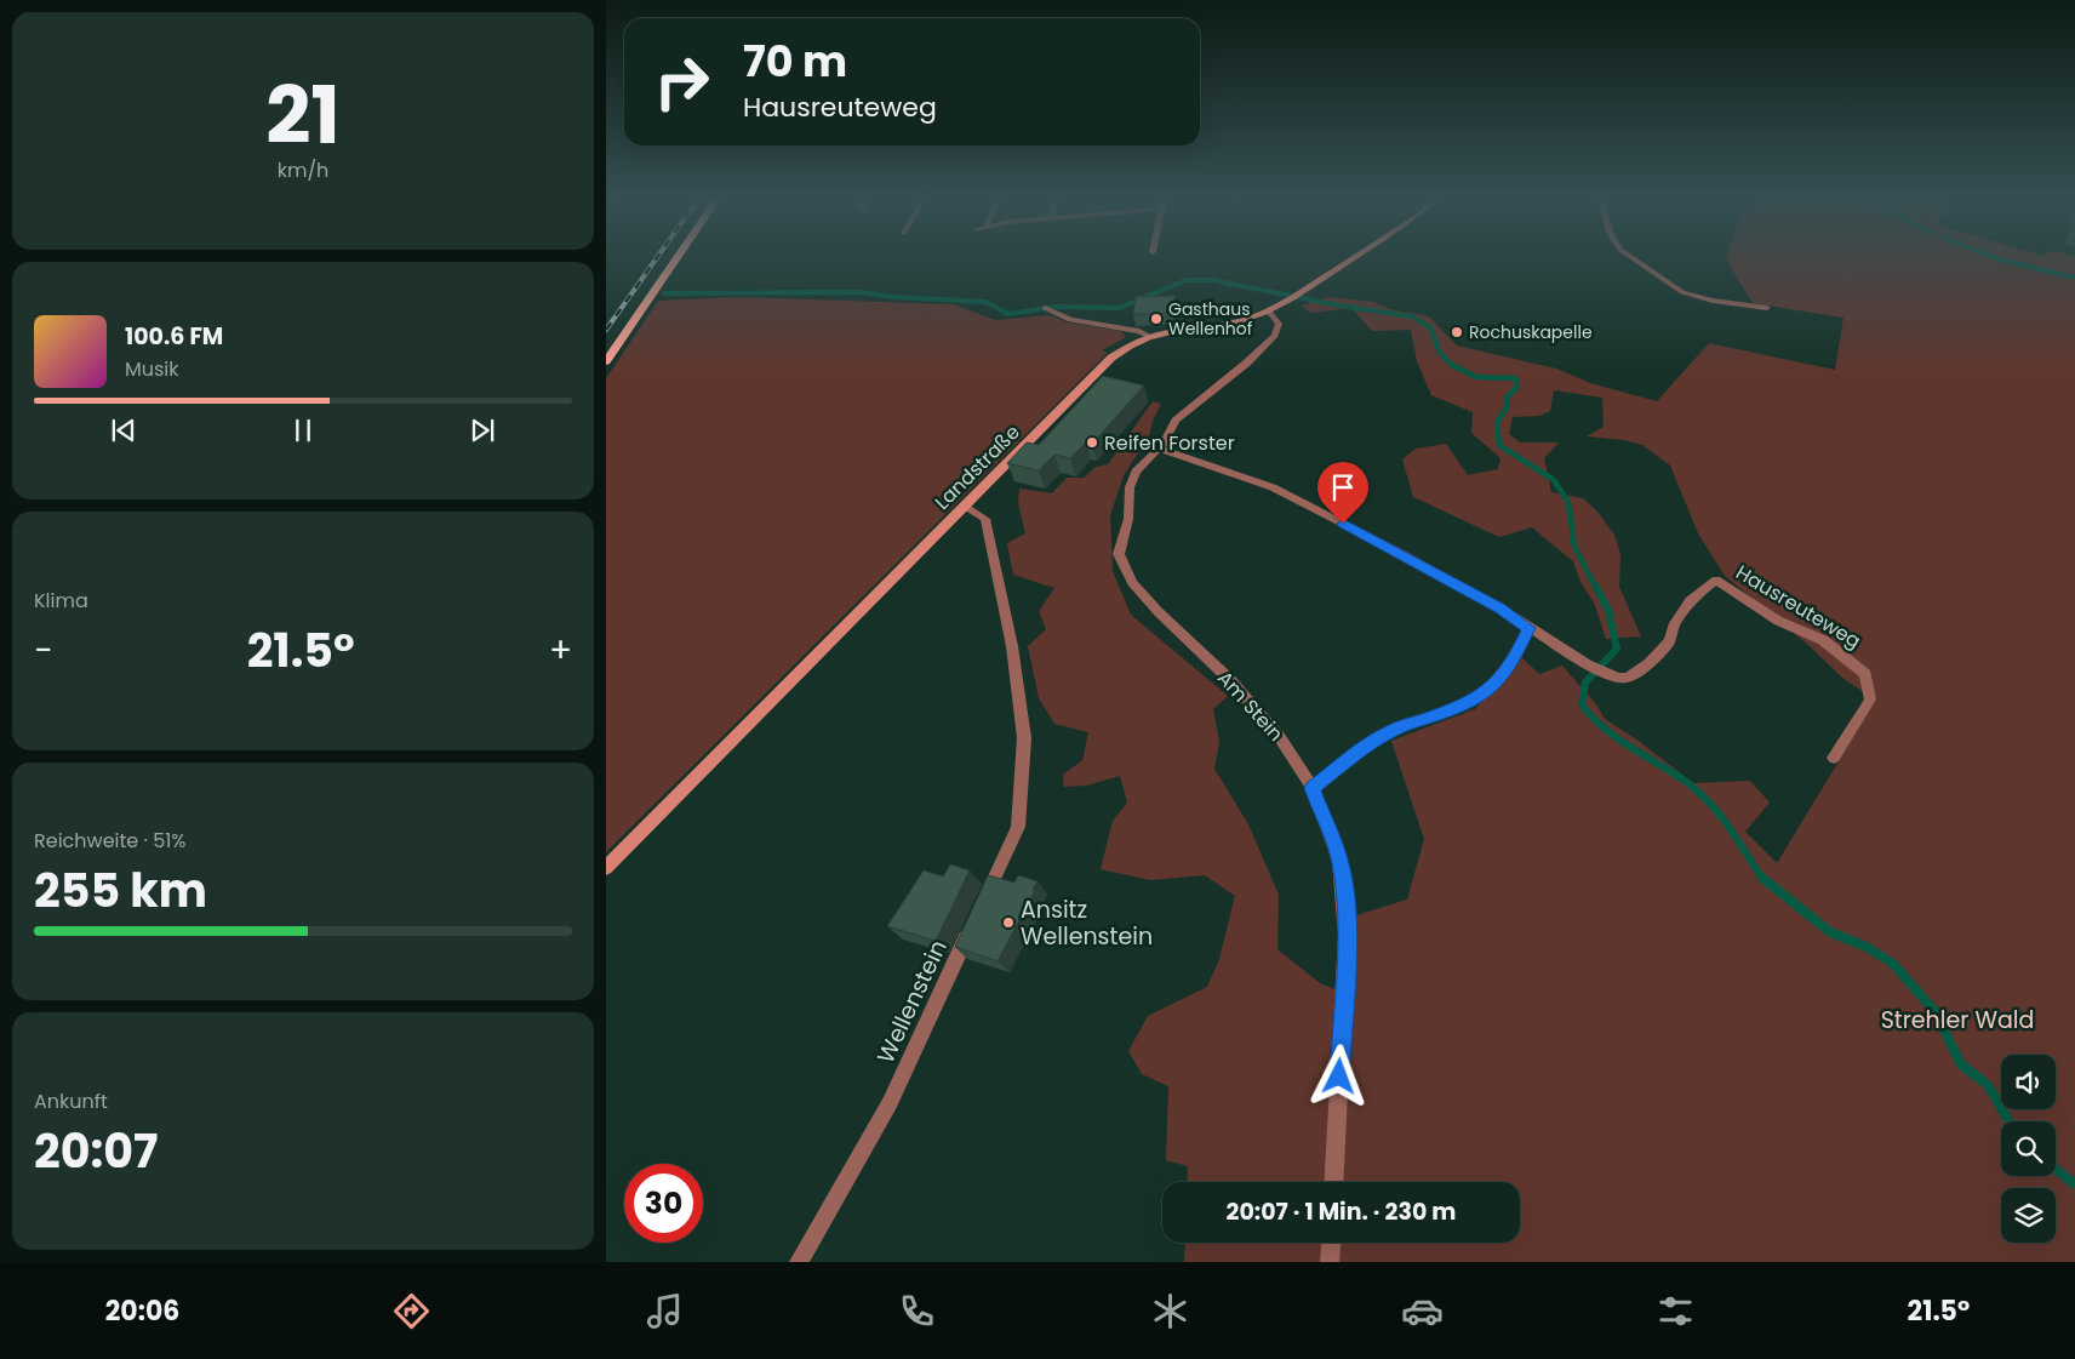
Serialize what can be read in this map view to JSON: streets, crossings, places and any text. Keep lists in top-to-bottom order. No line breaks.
{"streets":{"main road":["Landstraße"],"street":["Hausreuteweg","Am Stein","Wellenstein"]},"crossings":[["Landstraße","Am Stein"],["Hausreuteweg","Am Stein"]],"parks":["Strehler Wald"],"places":["Gasthaus Wellenhof","Rochuskapelle","Reifen Forster","Ansitz Wellenstein"],"page":{"tile":[["21","km/h"],"Klima",["Reichweite · 51%","255 km"],["Ankunft","20:07"]],"turn":["70 m","Hausreuteweg"],"song":["100.6 FM","Musik"],"heat":["−","21.5°","+"],"limit":"30","trip":"20:07 · 1 Min. · 230 m","tabs":["20:06","21.5°"]}}
